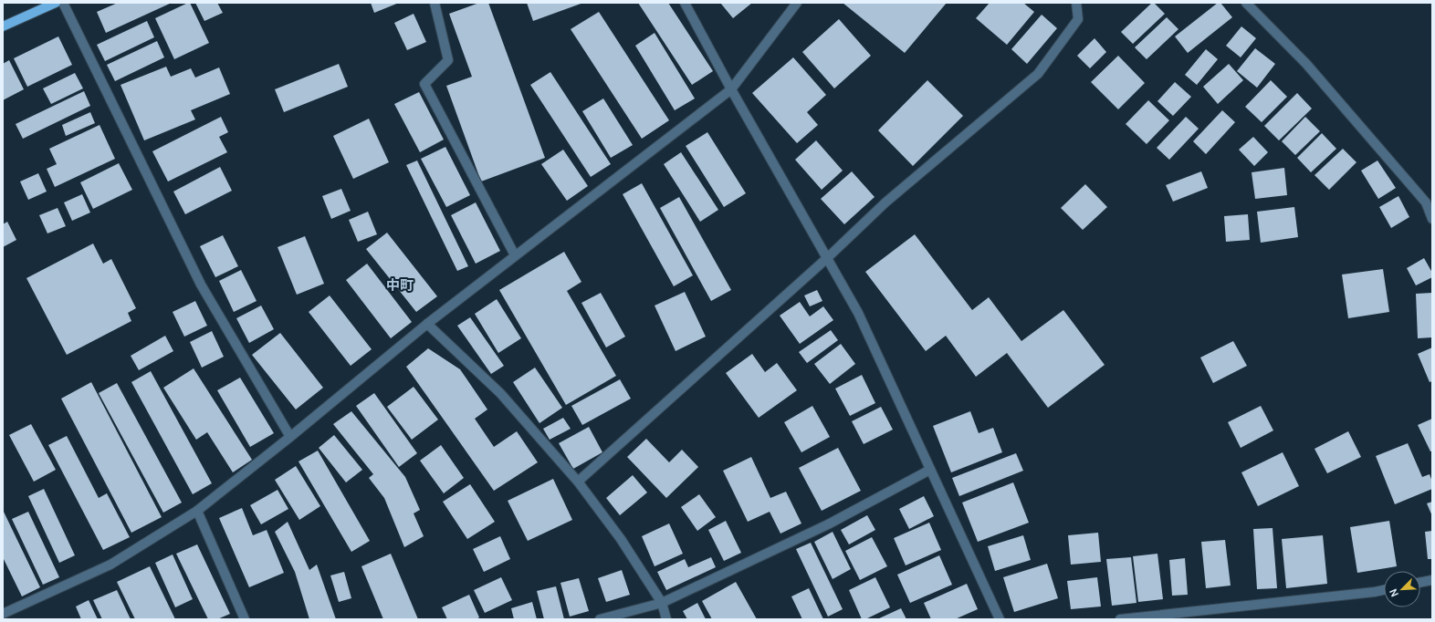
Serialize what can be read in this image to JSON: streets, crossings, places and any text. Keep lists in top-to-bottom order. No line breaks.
{"districts":["中町"],"north":"bottom left"}
